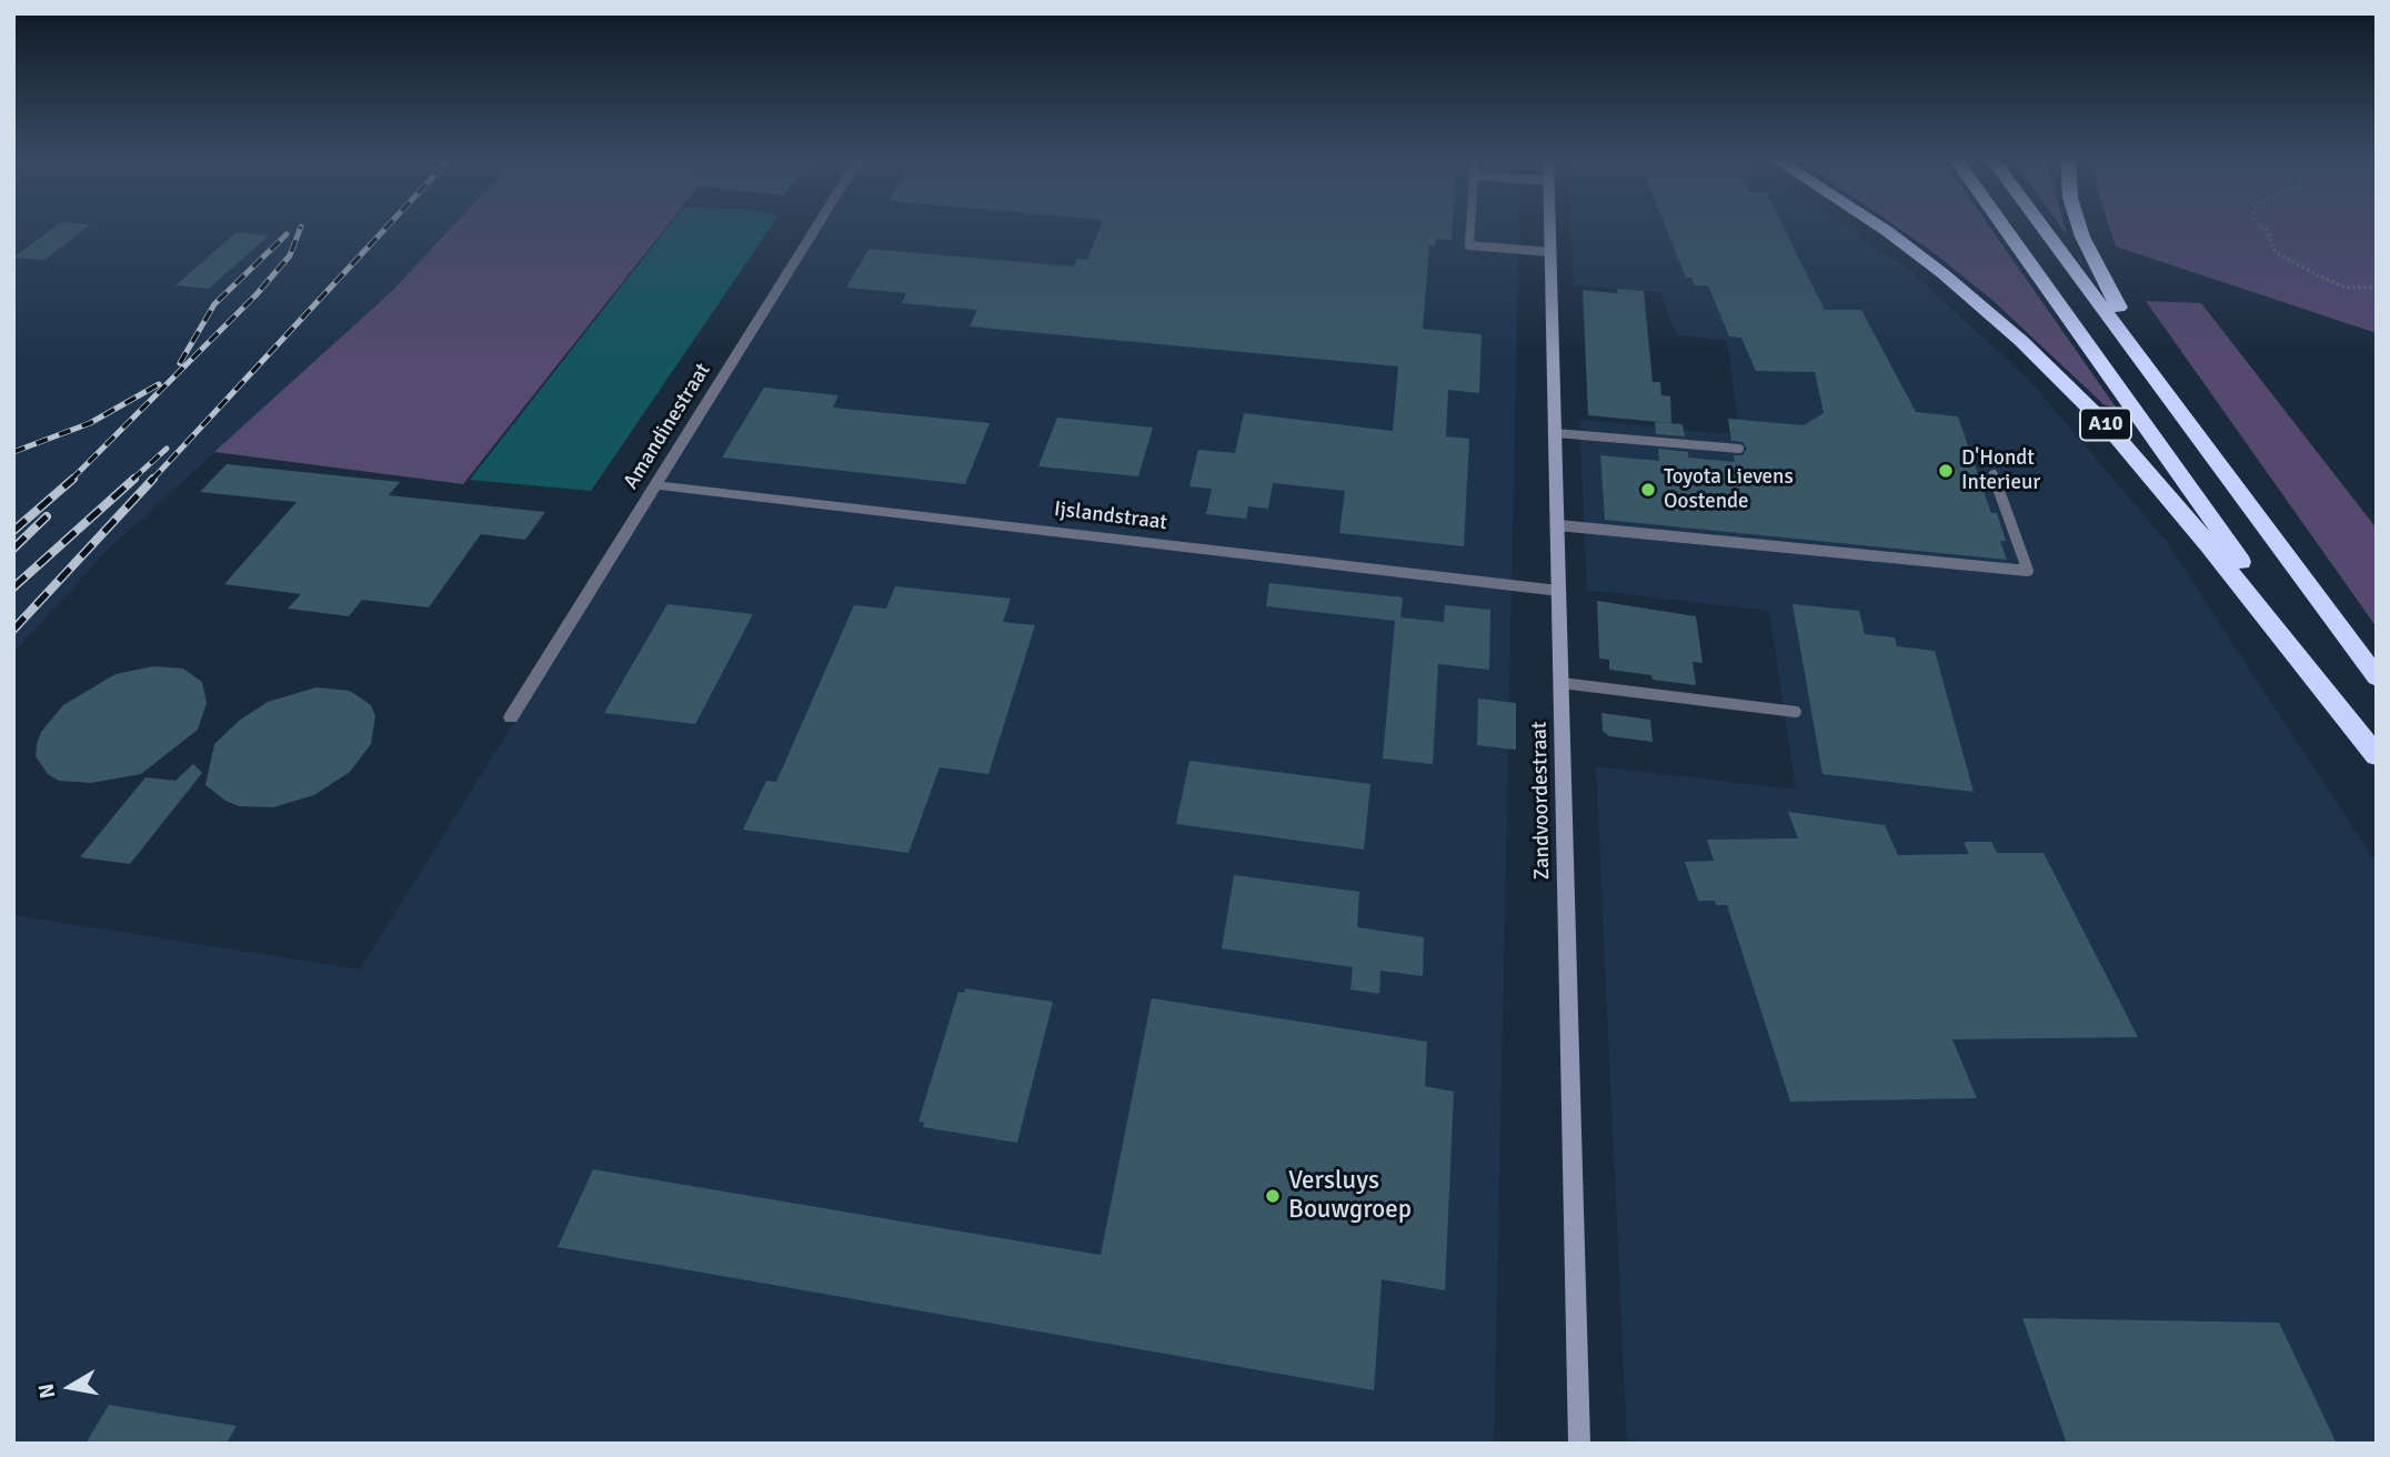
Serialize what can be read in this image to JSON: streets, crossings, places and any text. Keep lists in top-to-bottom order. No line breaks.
{"streets":{"highway":["A10"],"main road":["Zandvoordestraat"],"street":["Amandinestraat","Ijslandstraat"]},"crossings":[["Amandinestraat","Ijslandstraat"],["Ijslandstraat","Zandvoordestraat"]],"places":["D'Hondt Interieur","Toyota Lievens Oostende","Versluys Bouwgroep"],"north":"left"}
